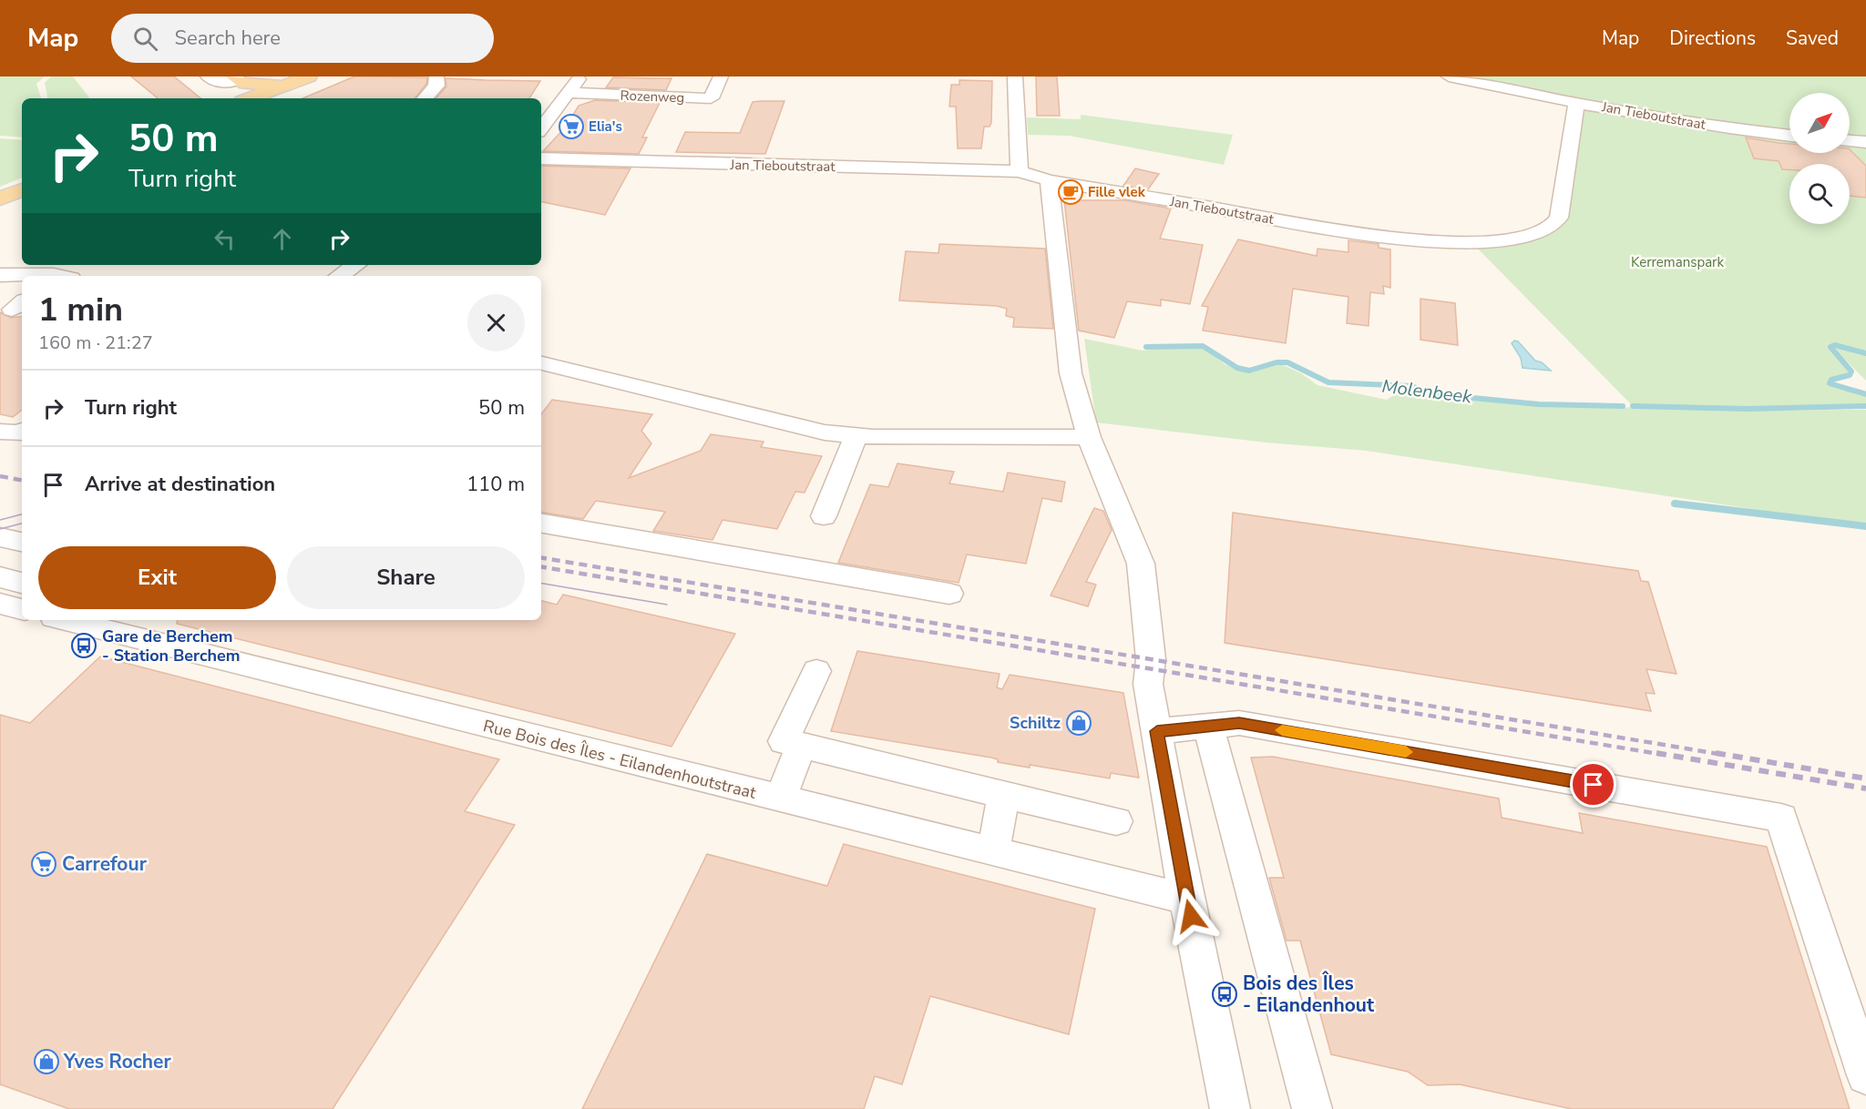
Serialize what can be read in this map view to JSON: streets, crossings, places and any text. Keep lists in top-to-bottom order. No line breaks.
{"streets":{"street":["Rozenweg","Jan Tieboutstraat","Rue Bois des Îles - Eilandenhoutstraat"]},"water":["Molenbeek"],"parks":["Kerremanspark"],"places":{"supermarket":["Elia's","Carrefour"],"cafe":["Fille vlek"],"bus stop":["Gare de Berchem - Station Berchem","Bois des Îles - Eilandenhout"],"shop":["Schiltz","Yves Rocher"]},"north":"top right","page":{"header":"Map","search":"Search here","nav":["Map","Directions","Saved"],"turn":["50 m","Turn right"],"heading":["1 min","160 m · 21:27"],"list":[{"name":"Turn right","value":"50 m"},{"name":"Arrive at destination","value":"110 m"}],"buttons":["Exit","Share"]}}
